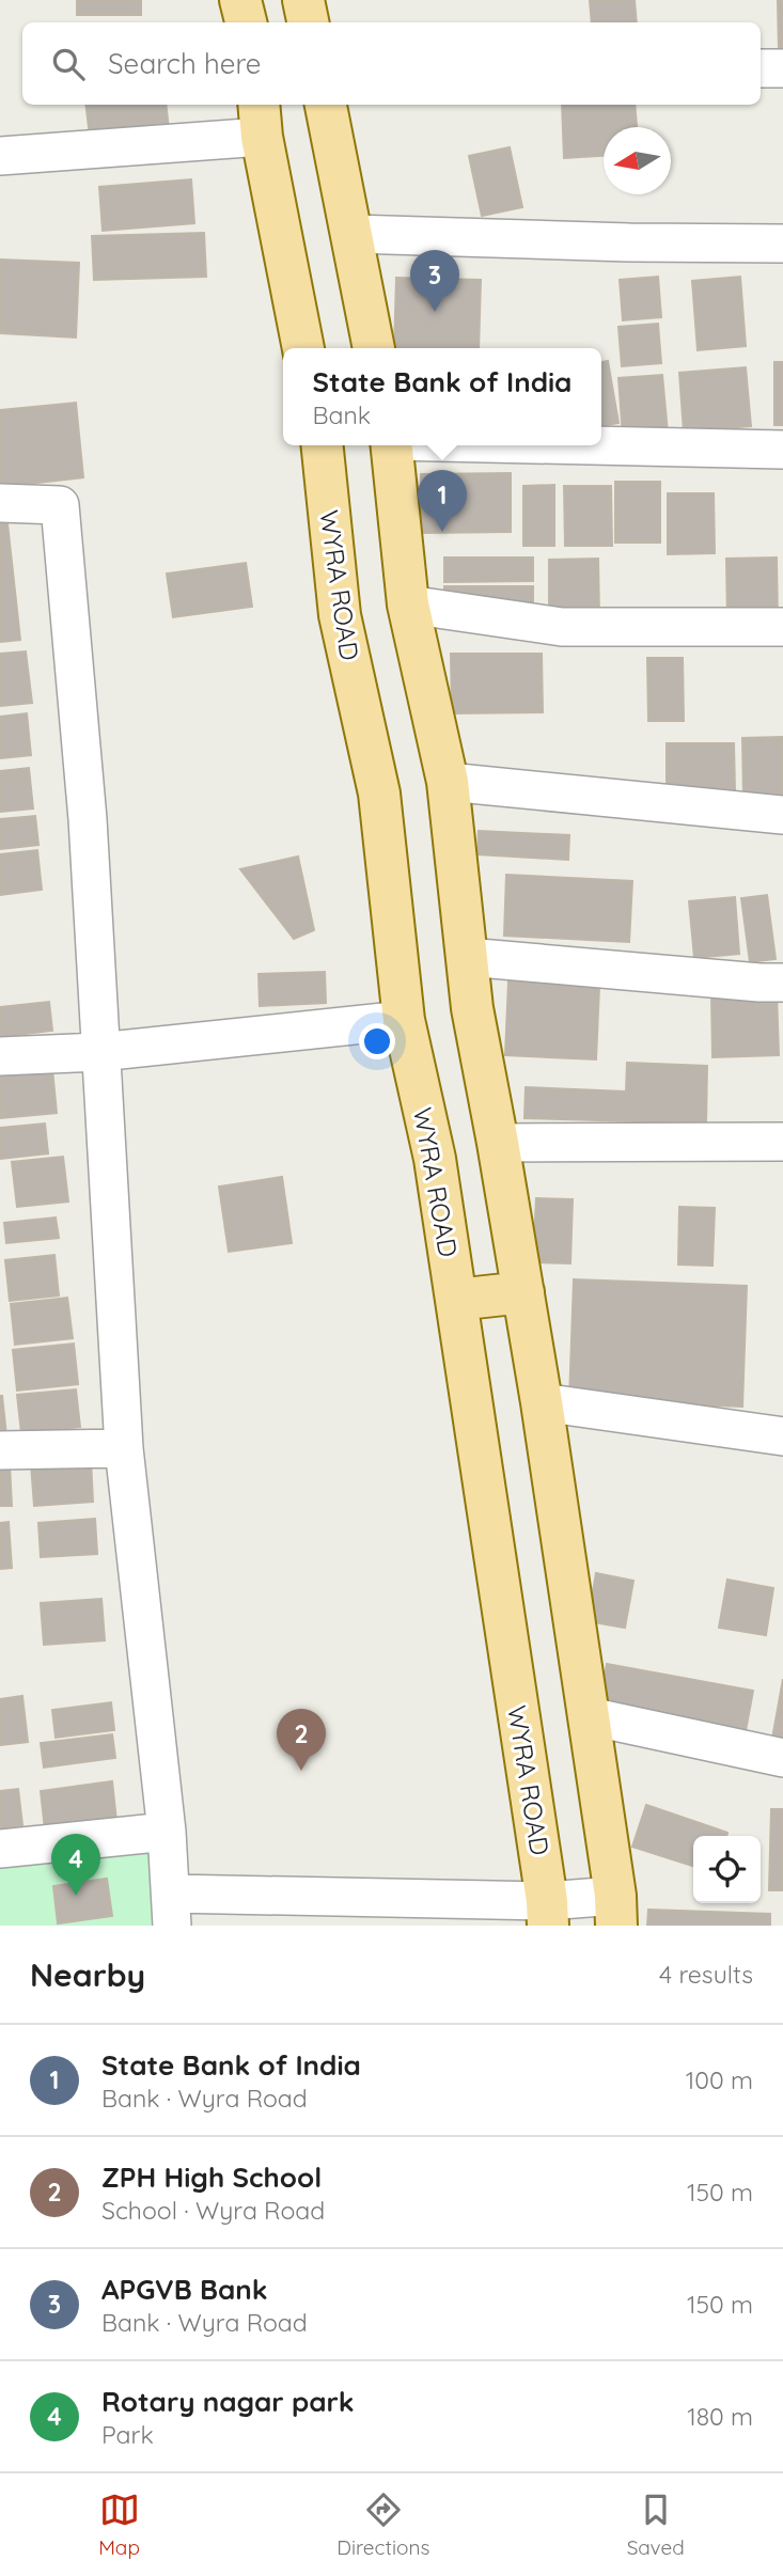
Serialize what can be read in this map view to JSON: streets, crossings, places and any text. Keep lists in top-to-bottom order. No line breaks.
{"streets":{"main road":["WYRA ROAD"]},"north":"left","page":{"search":"Search here","pins":["3","1","2","4"],"popup":["State Bank of India","Bank"],"heading":["Nearby","4 results"],"list":[{"mark":"1","name":"State Bank of India","note":"Bank · Wyra Road","value":"100 m"},{"mark":"2","name":"ZPH High School","note":"School · Wyra Road","value":"150 m"},{"mark":"3","name":"APGVB Bank","note":"Bank · Wyra Road","value":"150 m"},{"mark":"4","name":"Rotary nagar park","note":"Park","value":"180 m"}],"nav":["Map","Directions","Saved"]}}
